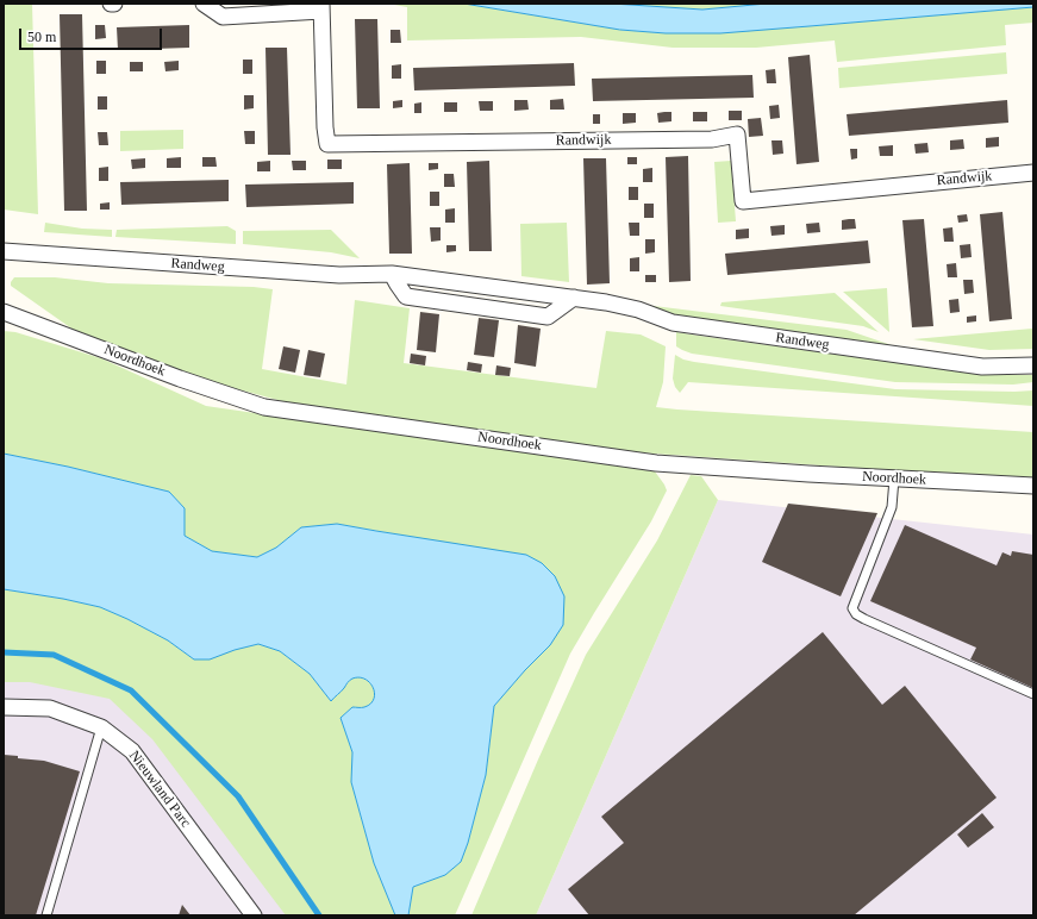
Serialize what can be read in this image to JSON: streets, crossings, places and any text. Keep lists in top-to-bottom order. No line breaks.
{"streets":{"street":["Randwijk","Randweg","Noordhoek","Nieuwland Parc"]},"scale_bar":"50 m"}
